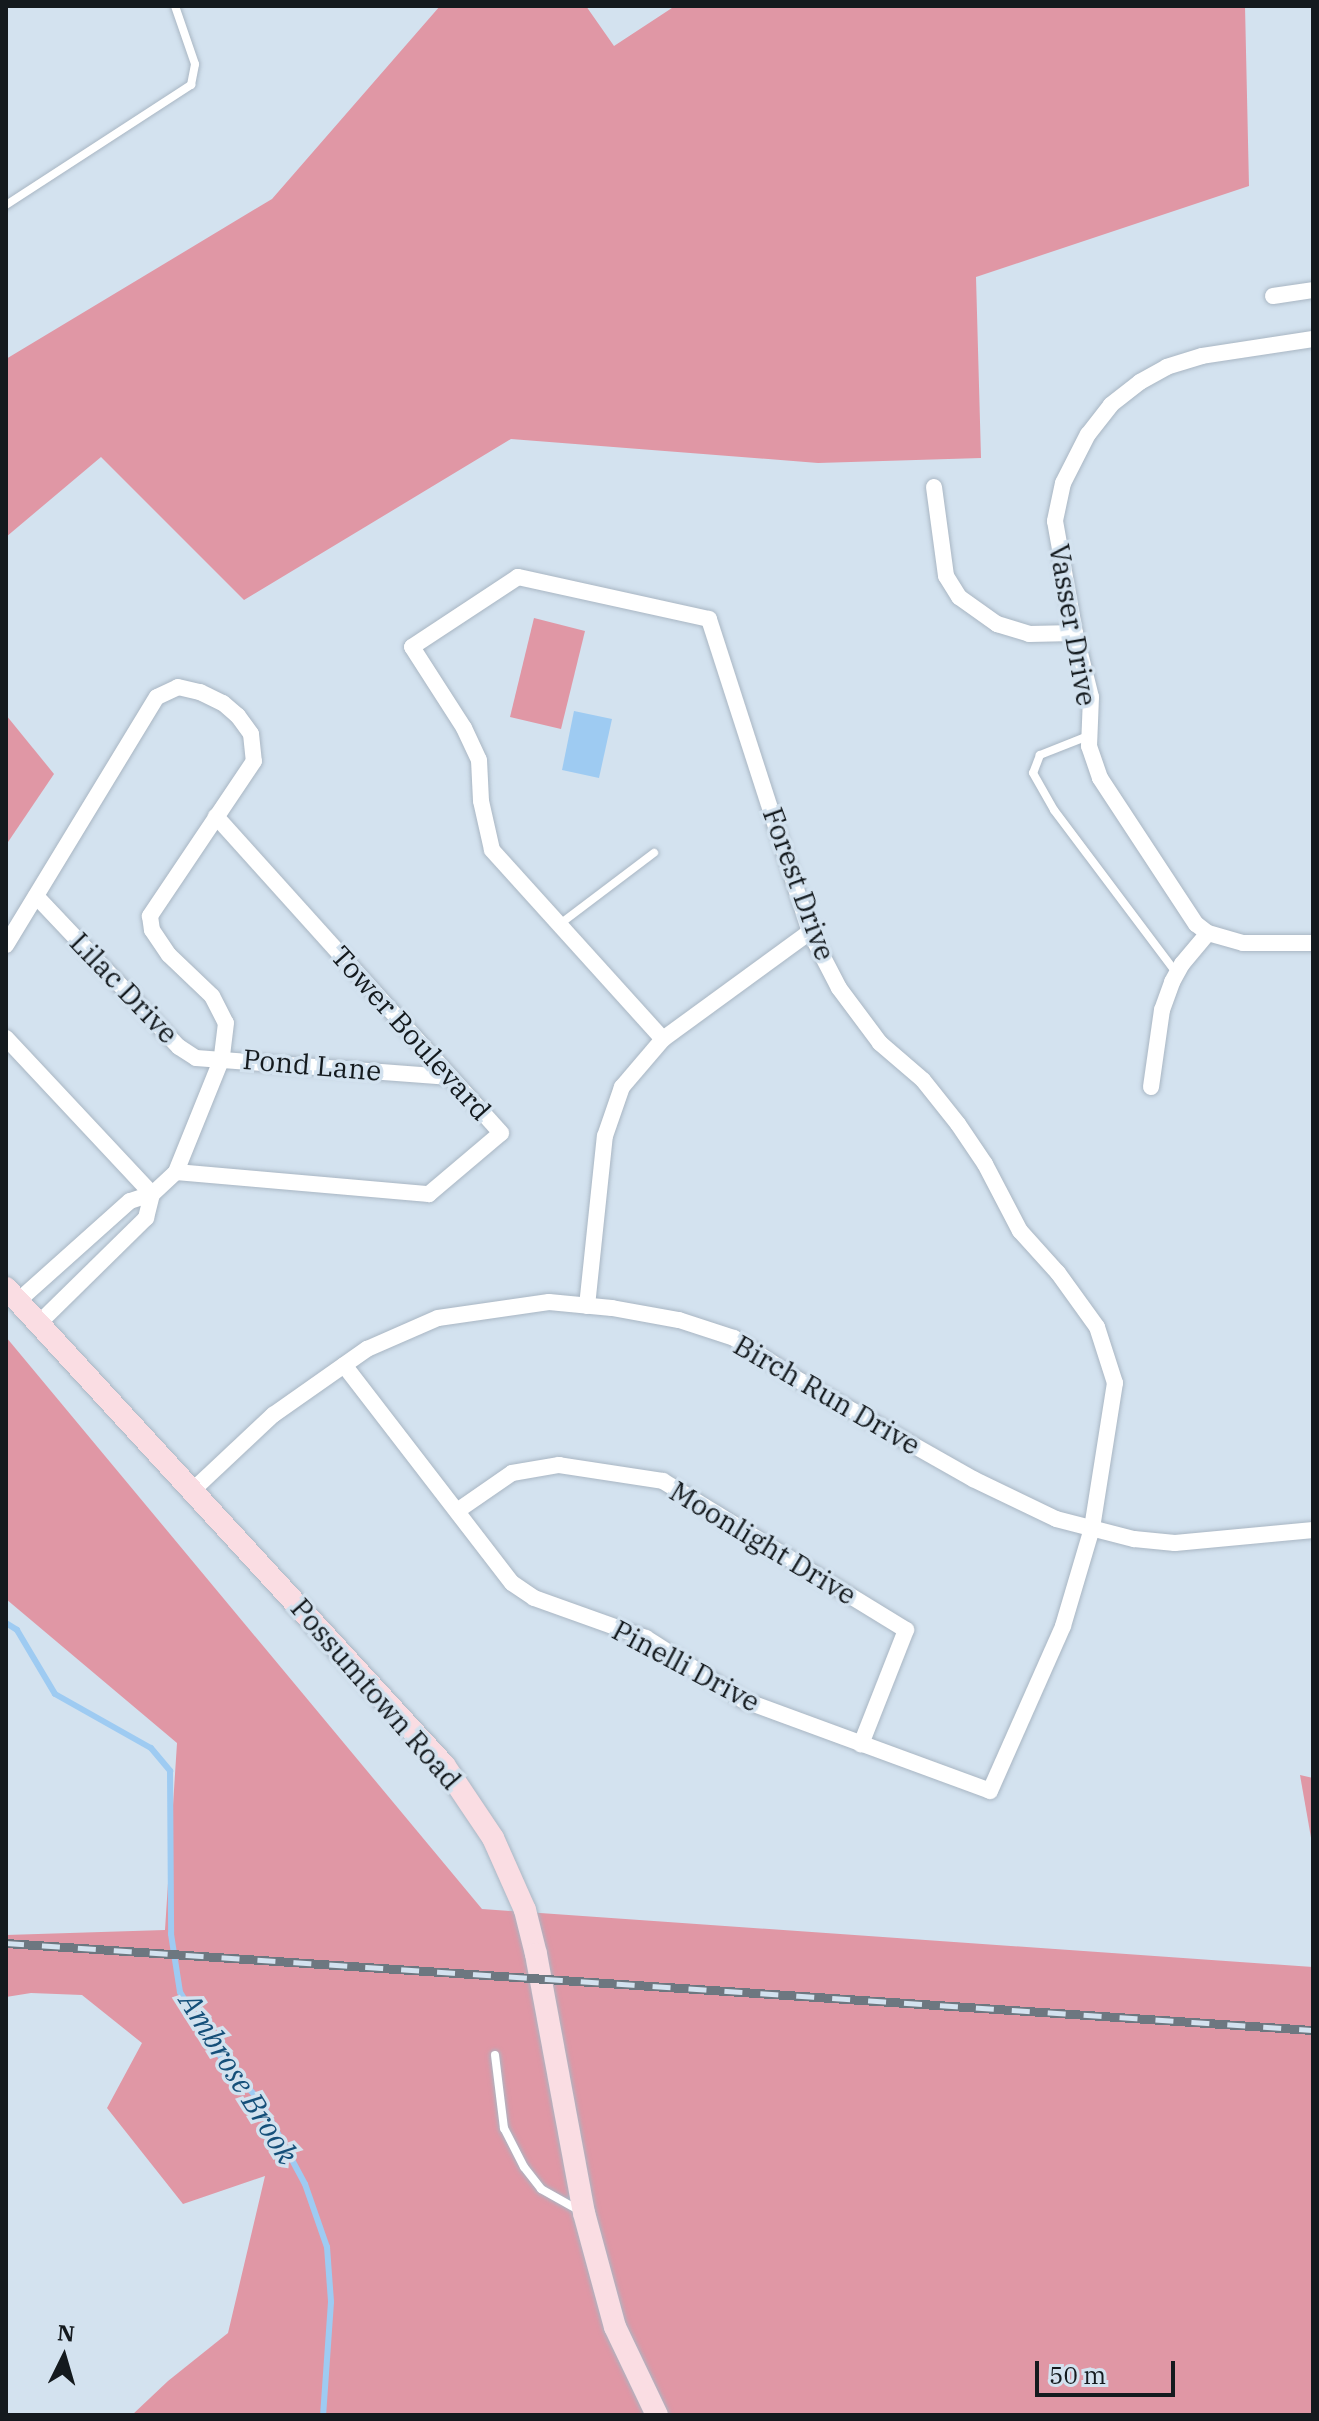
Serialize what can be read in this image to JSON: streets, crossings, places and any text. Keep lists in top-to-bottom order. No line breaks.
{"streets":{"main road":["Possumtown Road"],"street":["Vasser Drive","Forest Drive","Lilac Drive","Tower Boulevard","Pond Lane","Birch Run Drive","Moonlight Drive","Pinelli Drive"]},"crossings":[["Forest Drive","Birch Run Drive"],["Forest Drive","Pinelli Drive"],["Lilac Drive","Pond Lane"],["Tower Boulevard","Pond Lane"],["Birch Run Drive","Pinelli Drive"],["Birch Run Drive","Possumtown Road"],["Moonlight Drive","Pinelli Drive"]],"water":["Ambrose Brook"],"scale_bar":"50 m","north":"top"}
